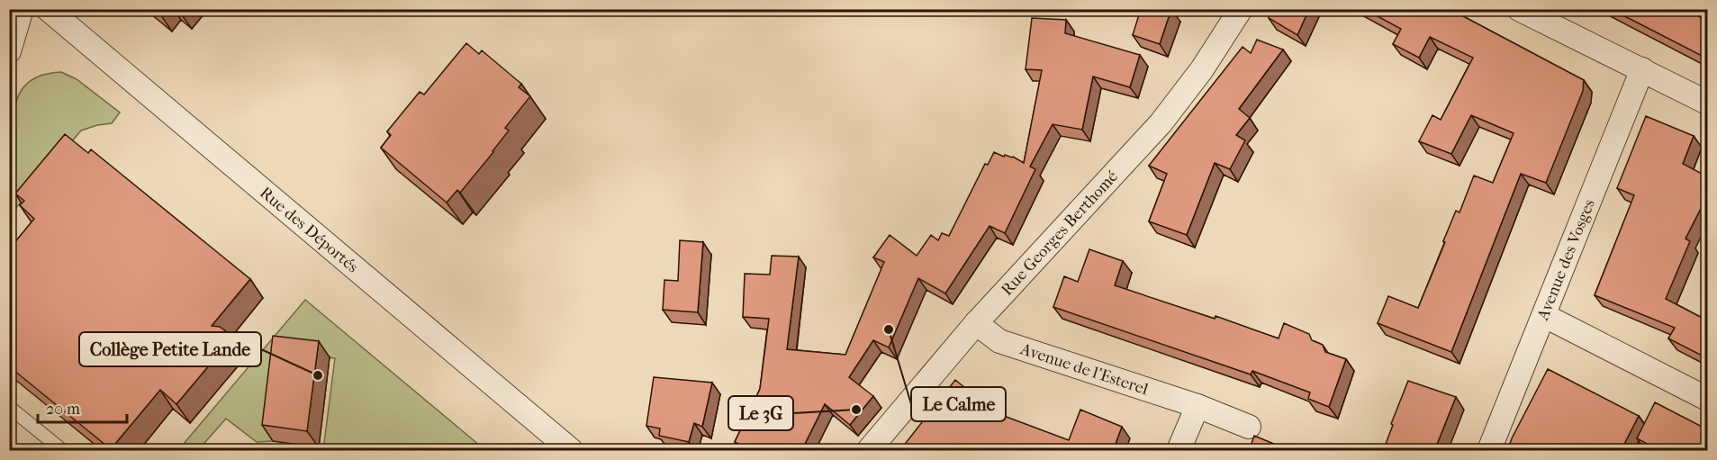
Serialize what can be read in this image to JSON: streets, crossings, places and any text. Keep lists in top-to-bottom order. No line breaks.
{"streets":{"street":["Rue des Déportés","Rue Georges Berthomé","Avenue des Vosges","Avenue de l'Esterel"]},"crossings":[["Rue Georges Berthomé","Avenue de l'Esterel"]],"places":["Le Calme","Collège Petite Lande","Le 3G"],"scale_bar":"20 m"}
